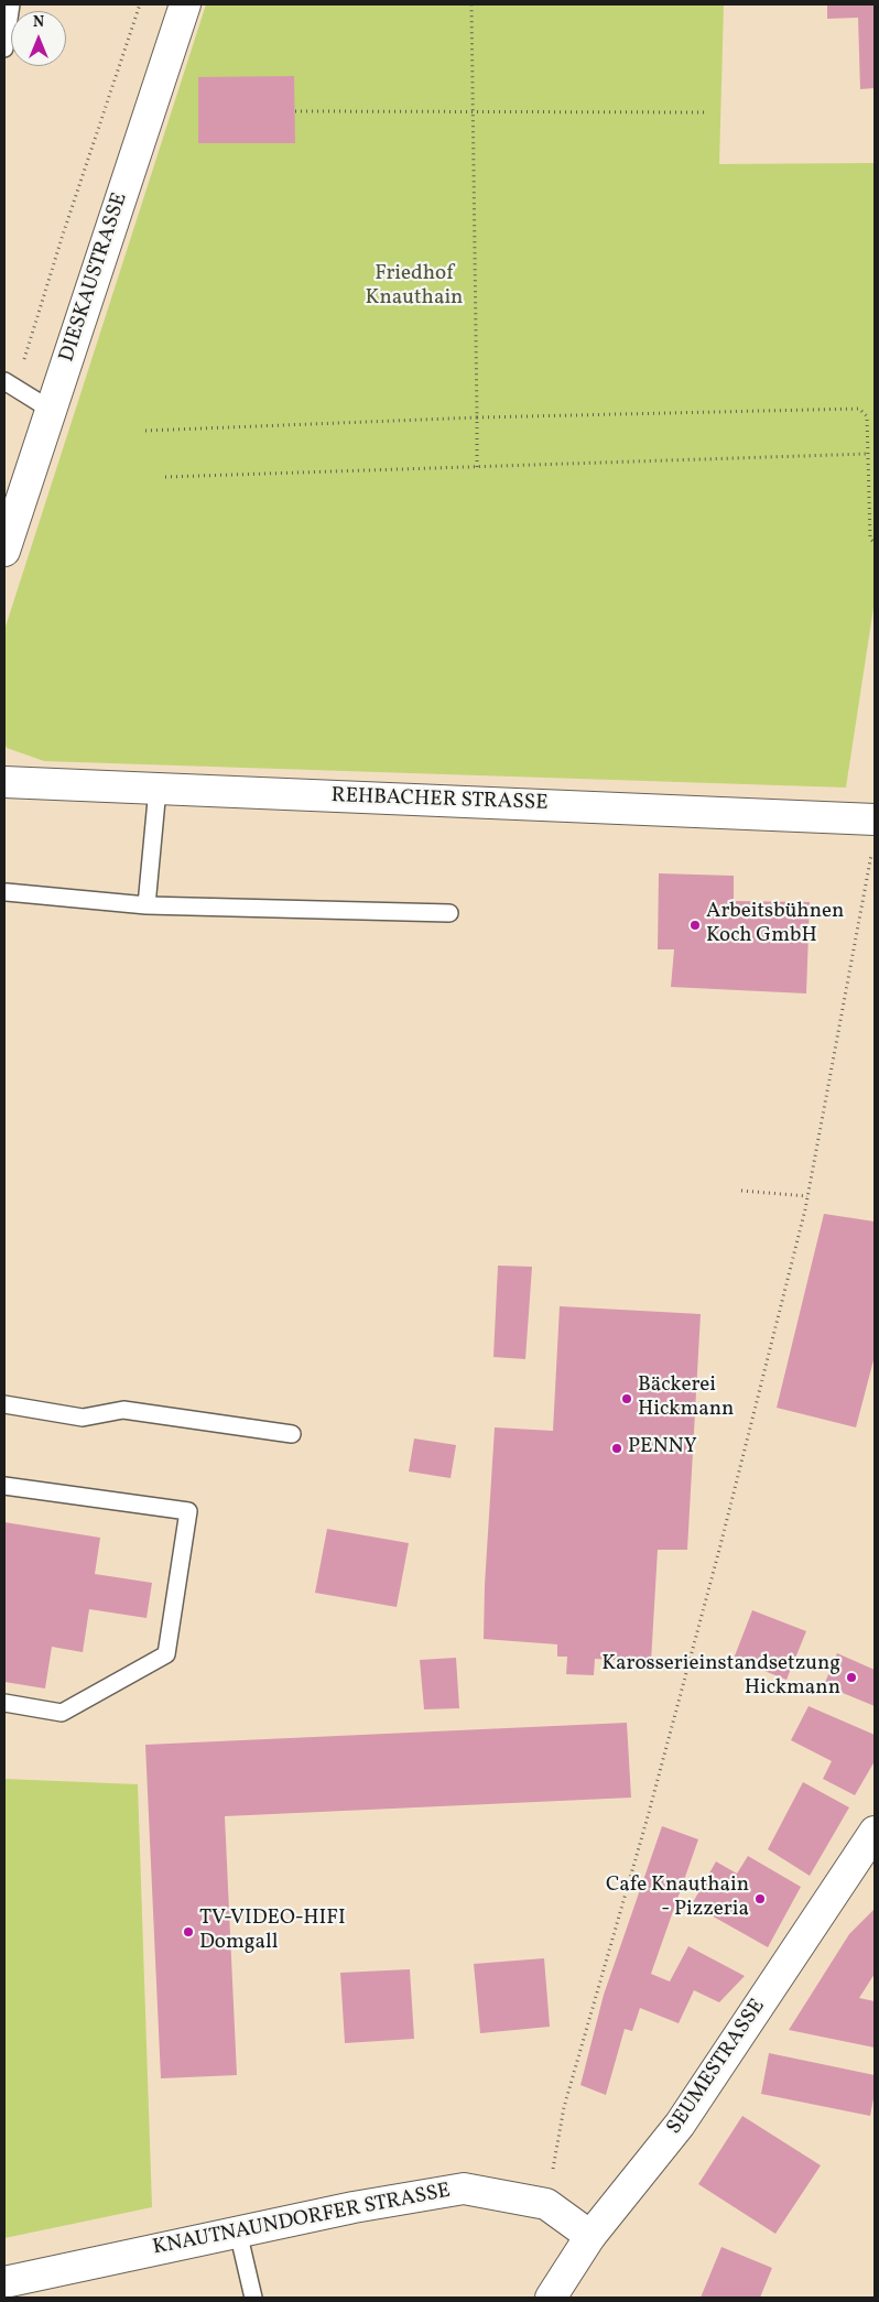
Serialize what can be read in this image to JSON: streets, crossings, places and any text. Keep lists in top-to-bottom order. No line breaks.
{"streets":{"street":["DIESKAUSTRASSE","REHBACHER STRASSE","SEUMESTRASSE","KNAUTNAUNDORFER STRASSE"]},"crossings":[["SEUMESTRASSE","KNAUTNAUNDORFER STRASSE"]],"parks":["Friedhof Knauthain"],"places":["Arbeitsbühnen Koch GmbH","Bäckerei Hickmann","PENNY","Karosserieinstandsetzung Hickmann","Cafe Knauthain - Pizzeria","TV-VIDEO-HIFI Domgall"],"north":"top"}
